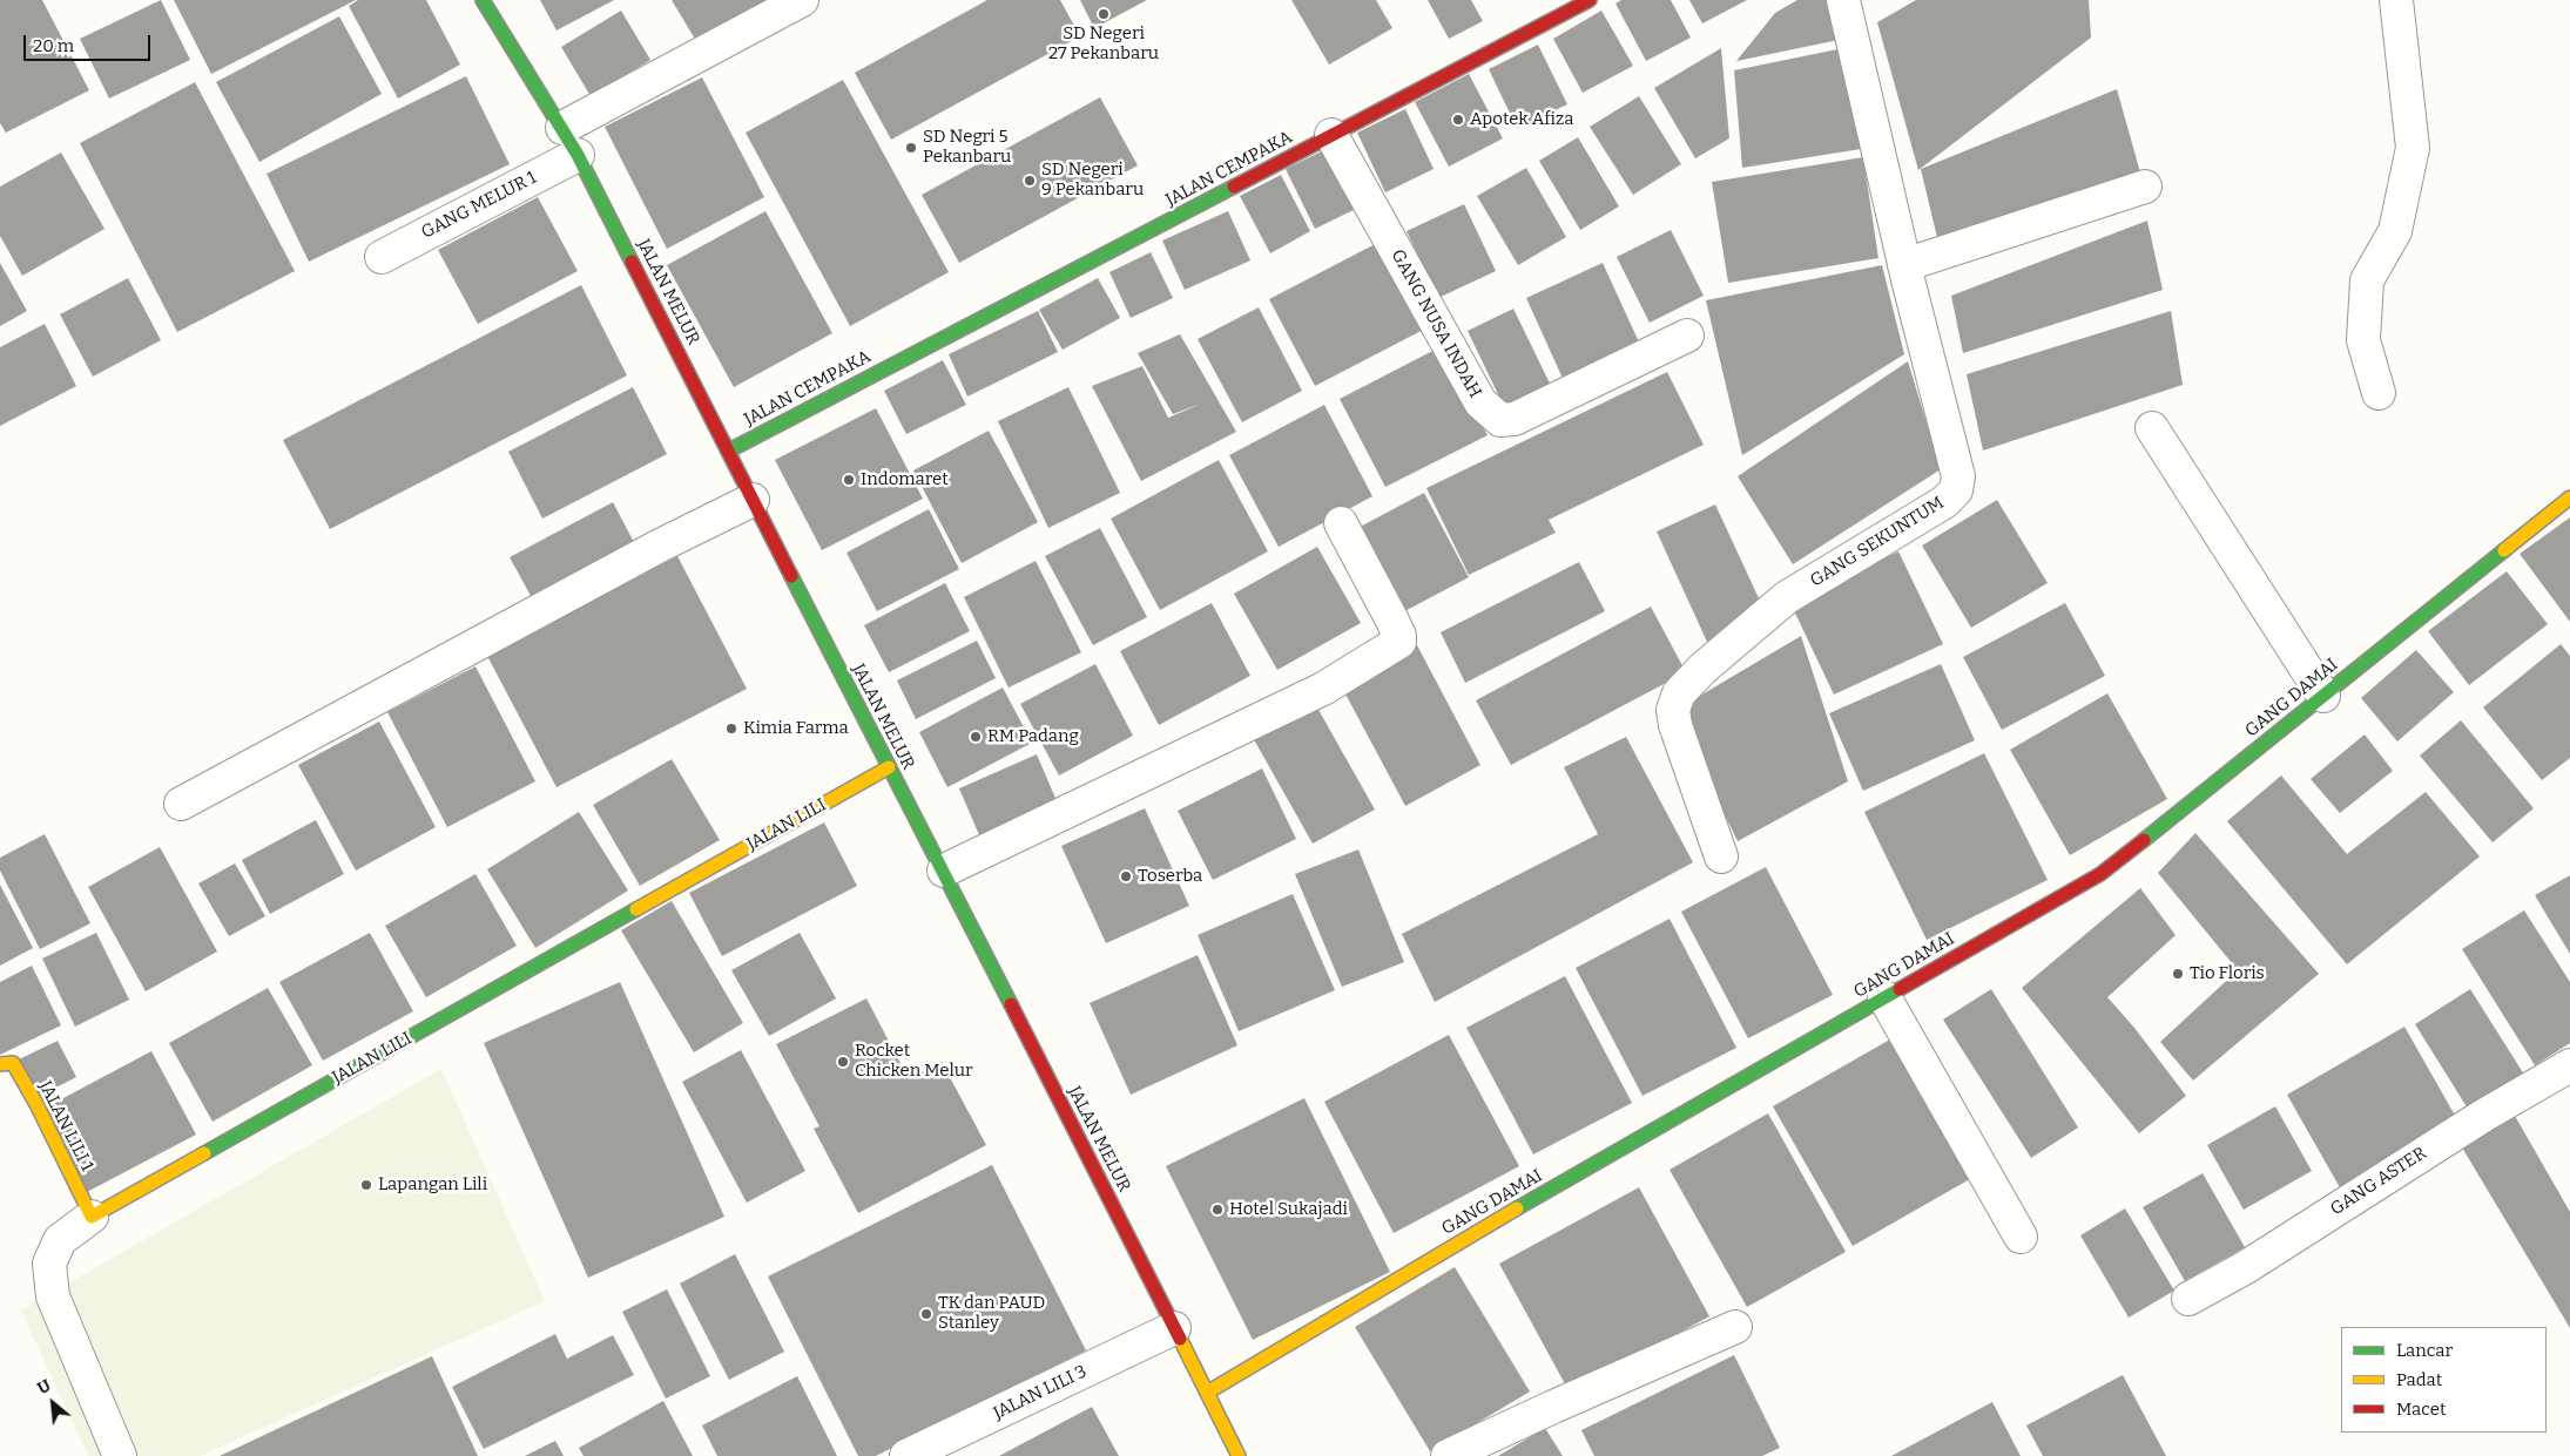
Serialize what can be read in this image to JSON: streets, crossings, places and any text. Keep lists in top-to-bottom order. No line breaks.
{"streets":{"street":["JALAN CEMPAKA","GANG MELUR 1","JALAN MELUR","GANG NUSA INDAH","GANG SEKUNTUM","GANG DAMAI","JALAN LILI","JALAN LILI 1","GANG ASTER","JALAN LILI 3"]},"crossings":[["JALAN CEMPAKA","JALAN MELUR"],["JALAN CEMPAKA","GANG NUSA INDAH"],["GANG MELUR 1","JALAN MELUR"],["JALAN MELUR","GANG DAMAI"],["JALAN MELUR","JALAN LILI"],["JALAN MELUR","JALAN LILI 3"],["JALAN LILI","JALAN LILI 1"]],"places":["SD Negeri 27 Pekanbaru","Apotek Afiza","SD Negri 5 Pekanbaru","SD Negeri 9 Pekanbaru","Indomaret","Kimia Farma","RM Padang","Toserba","Tio Floris","Rocket Chicken Melur","Lapangan Lili","Hotel Sukajadi","TK dan PAUD Stanley"],"legend":["Lancar","Padat","Macet"],"scale_bar":"20 m","north":"top left"}
